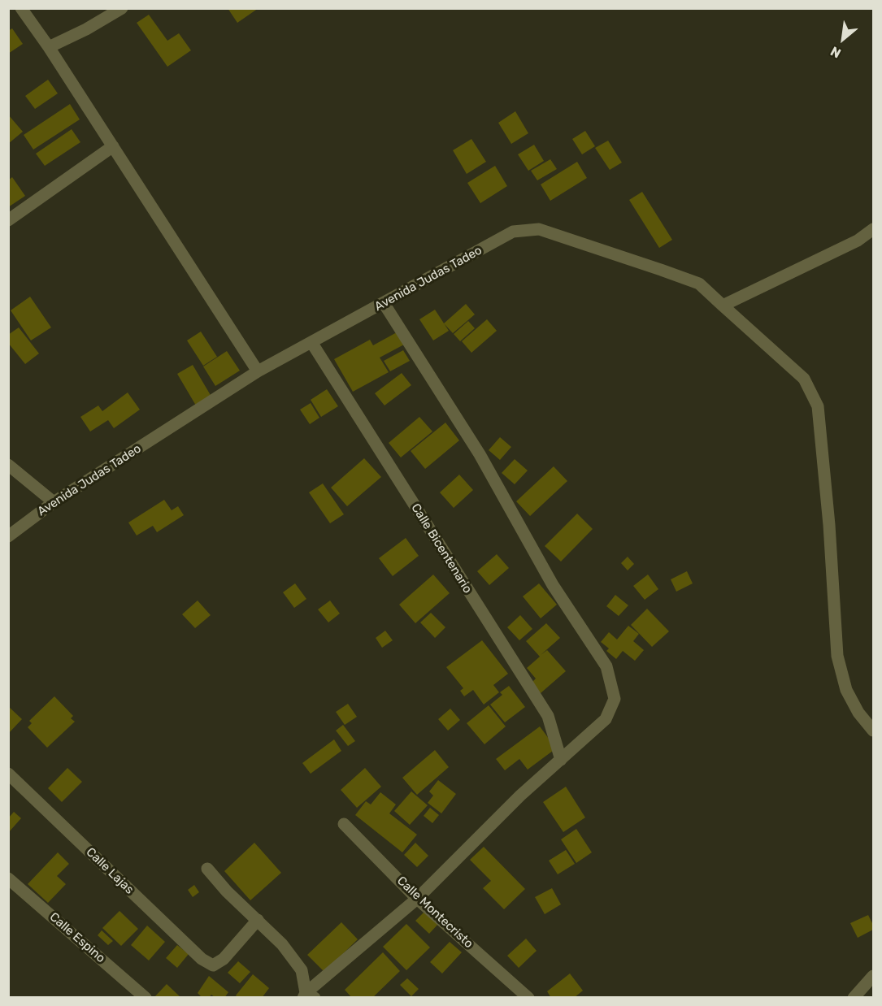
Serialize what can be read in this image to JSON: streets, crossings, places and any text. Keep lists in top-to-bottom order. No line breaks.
{"streets":{"street":["Avenida Judas Tadeo","Calle Bicentenario","Calle Lajas","Calle Montecristo","Calle Espino"]},"crossings":[["Avenida Judas Tadeo","Calle Bicentenario"]],"north":"bottom left"}
